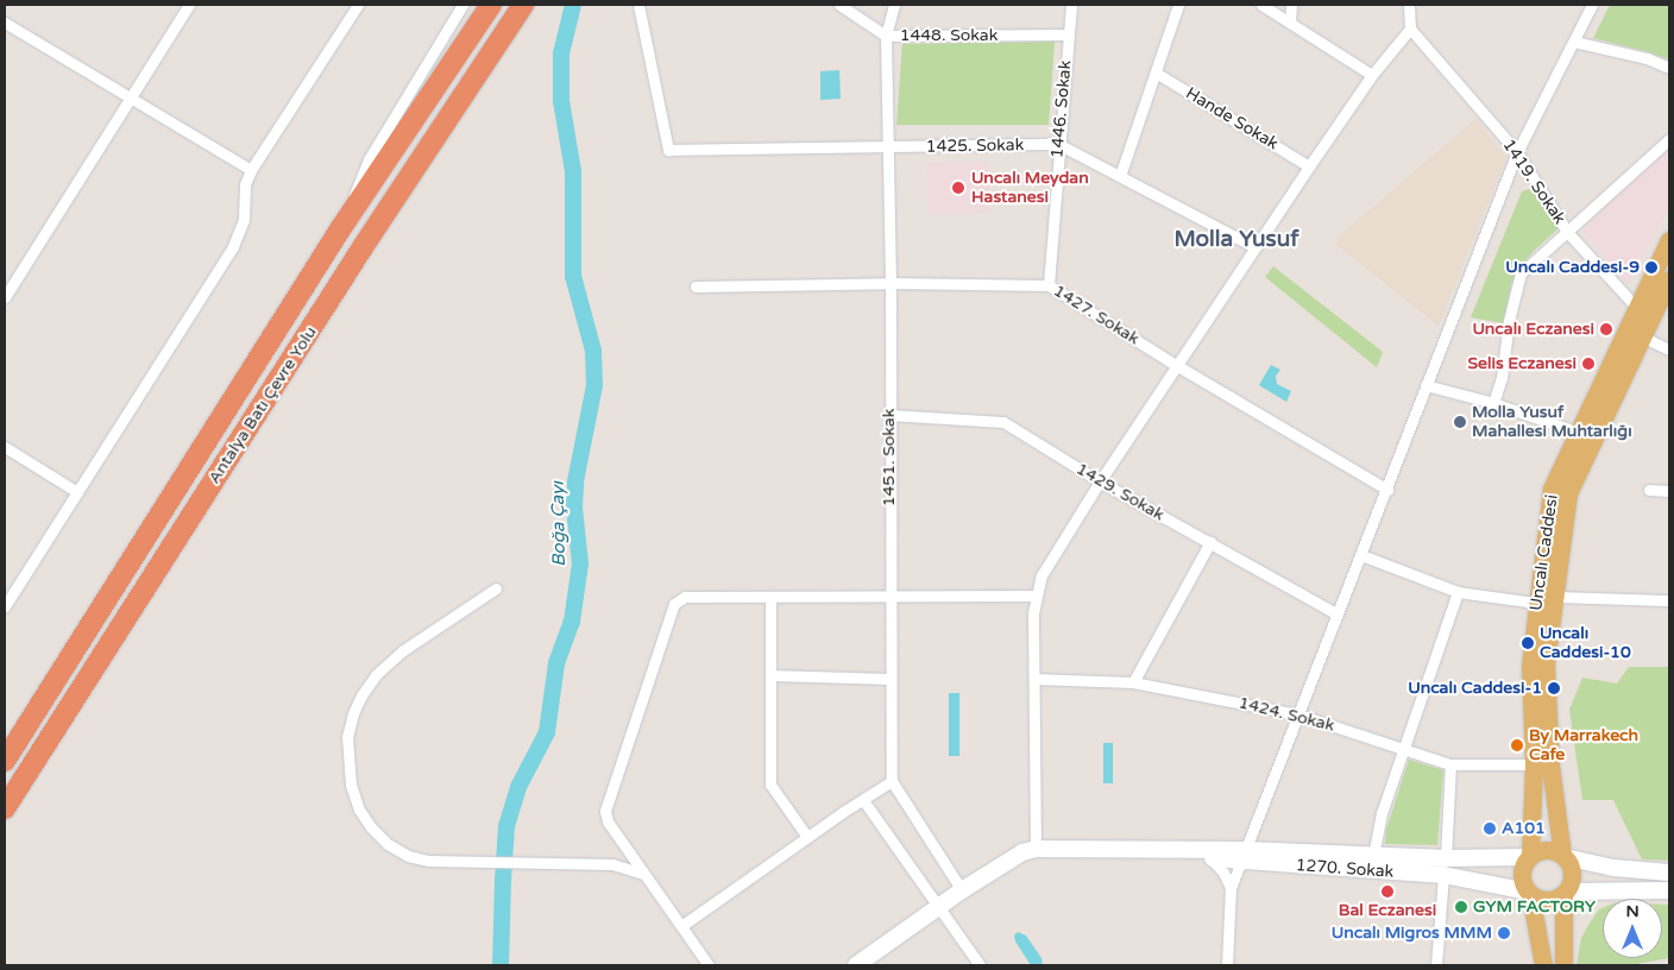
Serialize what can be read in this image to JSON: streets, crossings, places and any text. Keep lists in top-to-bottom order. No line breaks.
{"streets":{"highway":["Antalya Batı Çevre Yolu"],"main road":["Uncalı Caddesi"],"street":["1448. Sokak","1446. Sokak","Hande Sokak","1425. Sokak","1419. Sokak","1427. Sokak","1451. Sokak","1429. Sokak","1424. Sokak","1270. Sokak"]},"crossings":[["1448. Sokak","1446. Sokak"],["1448. Sokak","1451. Sokak"],["1446. Sokak","1425. Sokak"],["1446. Sokak","1427. Sokak"],["1425. Sokak","1451. Sokak"],["1419. Sokak","Uncalı Caddesi"],["1427. Sokak","1451. Sokak"],["1451. Sokak","1429. Sokak"],["Uncalı Caddesi","1424. Sokak"],["Uncalı Caddesi","1270. Sokak"]],"districts":["Molla Yusuf"],"water":["Boğa Çayı"],"places":["Uncalı Meydan Hastanesi","Uncalı Caddesi-9","Uncalı Eczanesi","Selis Eczanesi","Molla Yusuf Mahallesi Muhtarlığı","Uncalı Caddesi-10","Uncalı Caddesi-1","By Marrakech Cafe","A101","Bal Eczanesi","GYM FACTORY","Uncalı Migros MMM"],"north":"top"}
